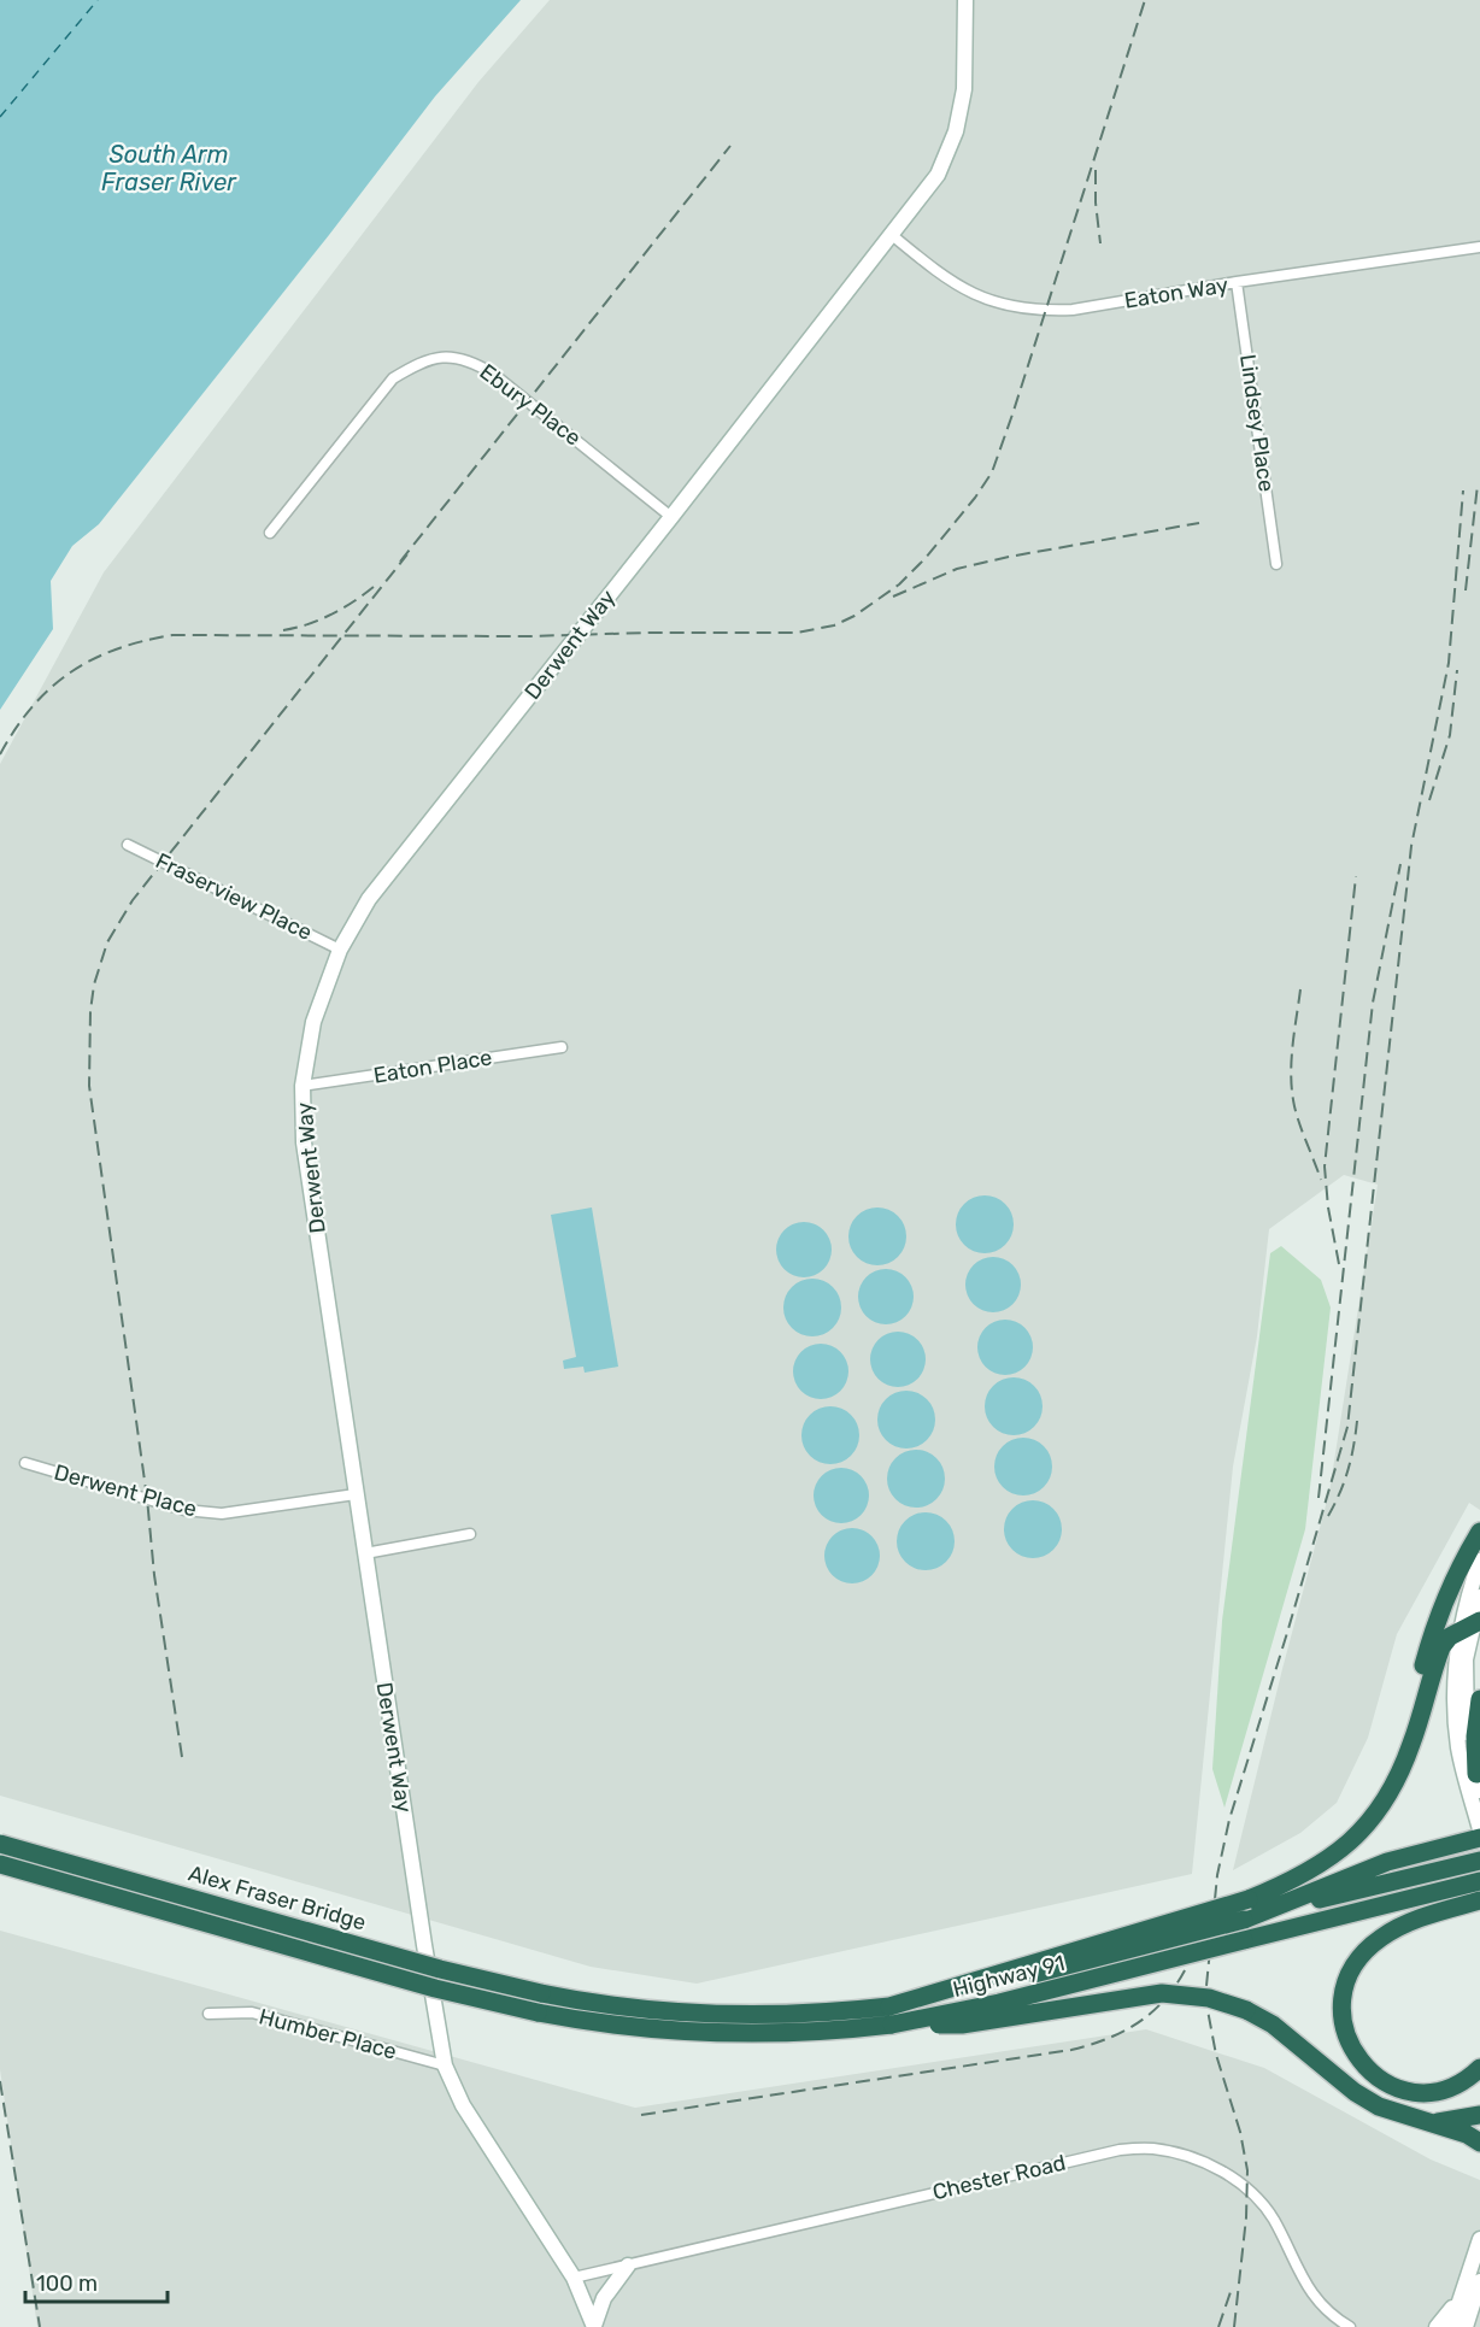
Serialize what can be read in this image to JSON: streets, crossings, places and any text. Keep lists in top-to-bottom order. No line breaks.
{"streets":{"highway":["Alex Fraser Bridge","Highway 91"],"street":["Eaton Way","Ebury Place","Lindsey Place","Derwent Way","Fraserview Place","Eaton Place","Derwent Place","Humber Place","Chester Road"]},"crossings":[["Eaton Way","Lindsey Place"],["Eaton Way","Derwent Way"],["Ebury Place","Derwent Way"],["Derwent Way","Fraserview Place"],["Derwent Way","Eaton Place"],["Derwent Way","Derwent Place"],["Derwent Way","Humber Place"],["Derwent Way","Chester Road"],["Alex Fraser Bridge","Highway 91"]],"water":["South Arm Fraser River"],"scale_bar":"100 m"}
